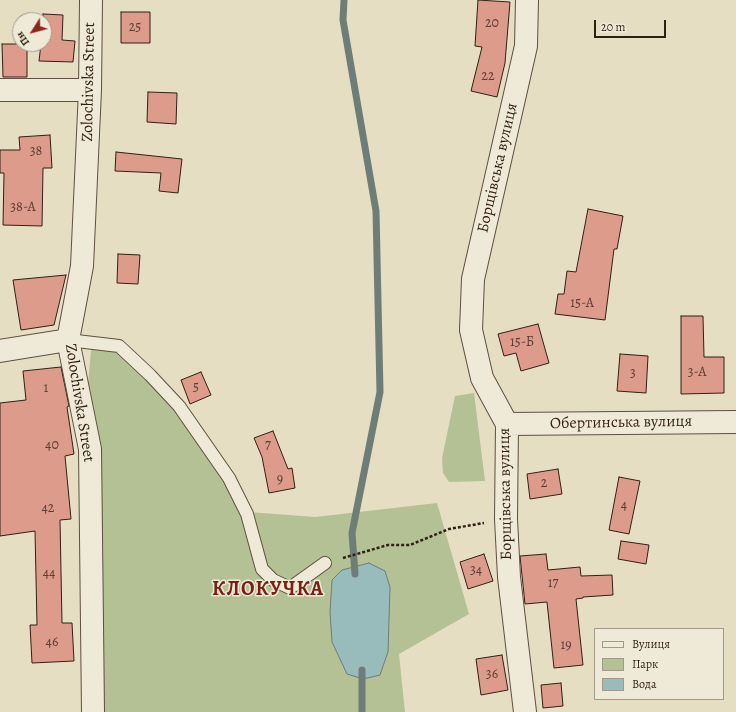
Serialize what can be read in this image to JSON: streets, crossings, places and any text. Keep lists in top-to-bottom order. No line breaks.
{"streets":{"street":["Zolochivska Street","Борщівська вулиця","Обертинська вулиця"]},"crossings":[["Борщівська вулиця","Обертинська вулиця"]],"districts":["КЛОКУЧКА"],"house_numbers":["20","25","22","38","38-А","15-А","15-Б","3-А","3","5","1","40","7","9","2","4","42","34","44","17","46","19","36"],"legend":["Вулиця","Парк","Вода"],"scale_bar":"20 m","north":"bottom left"}
